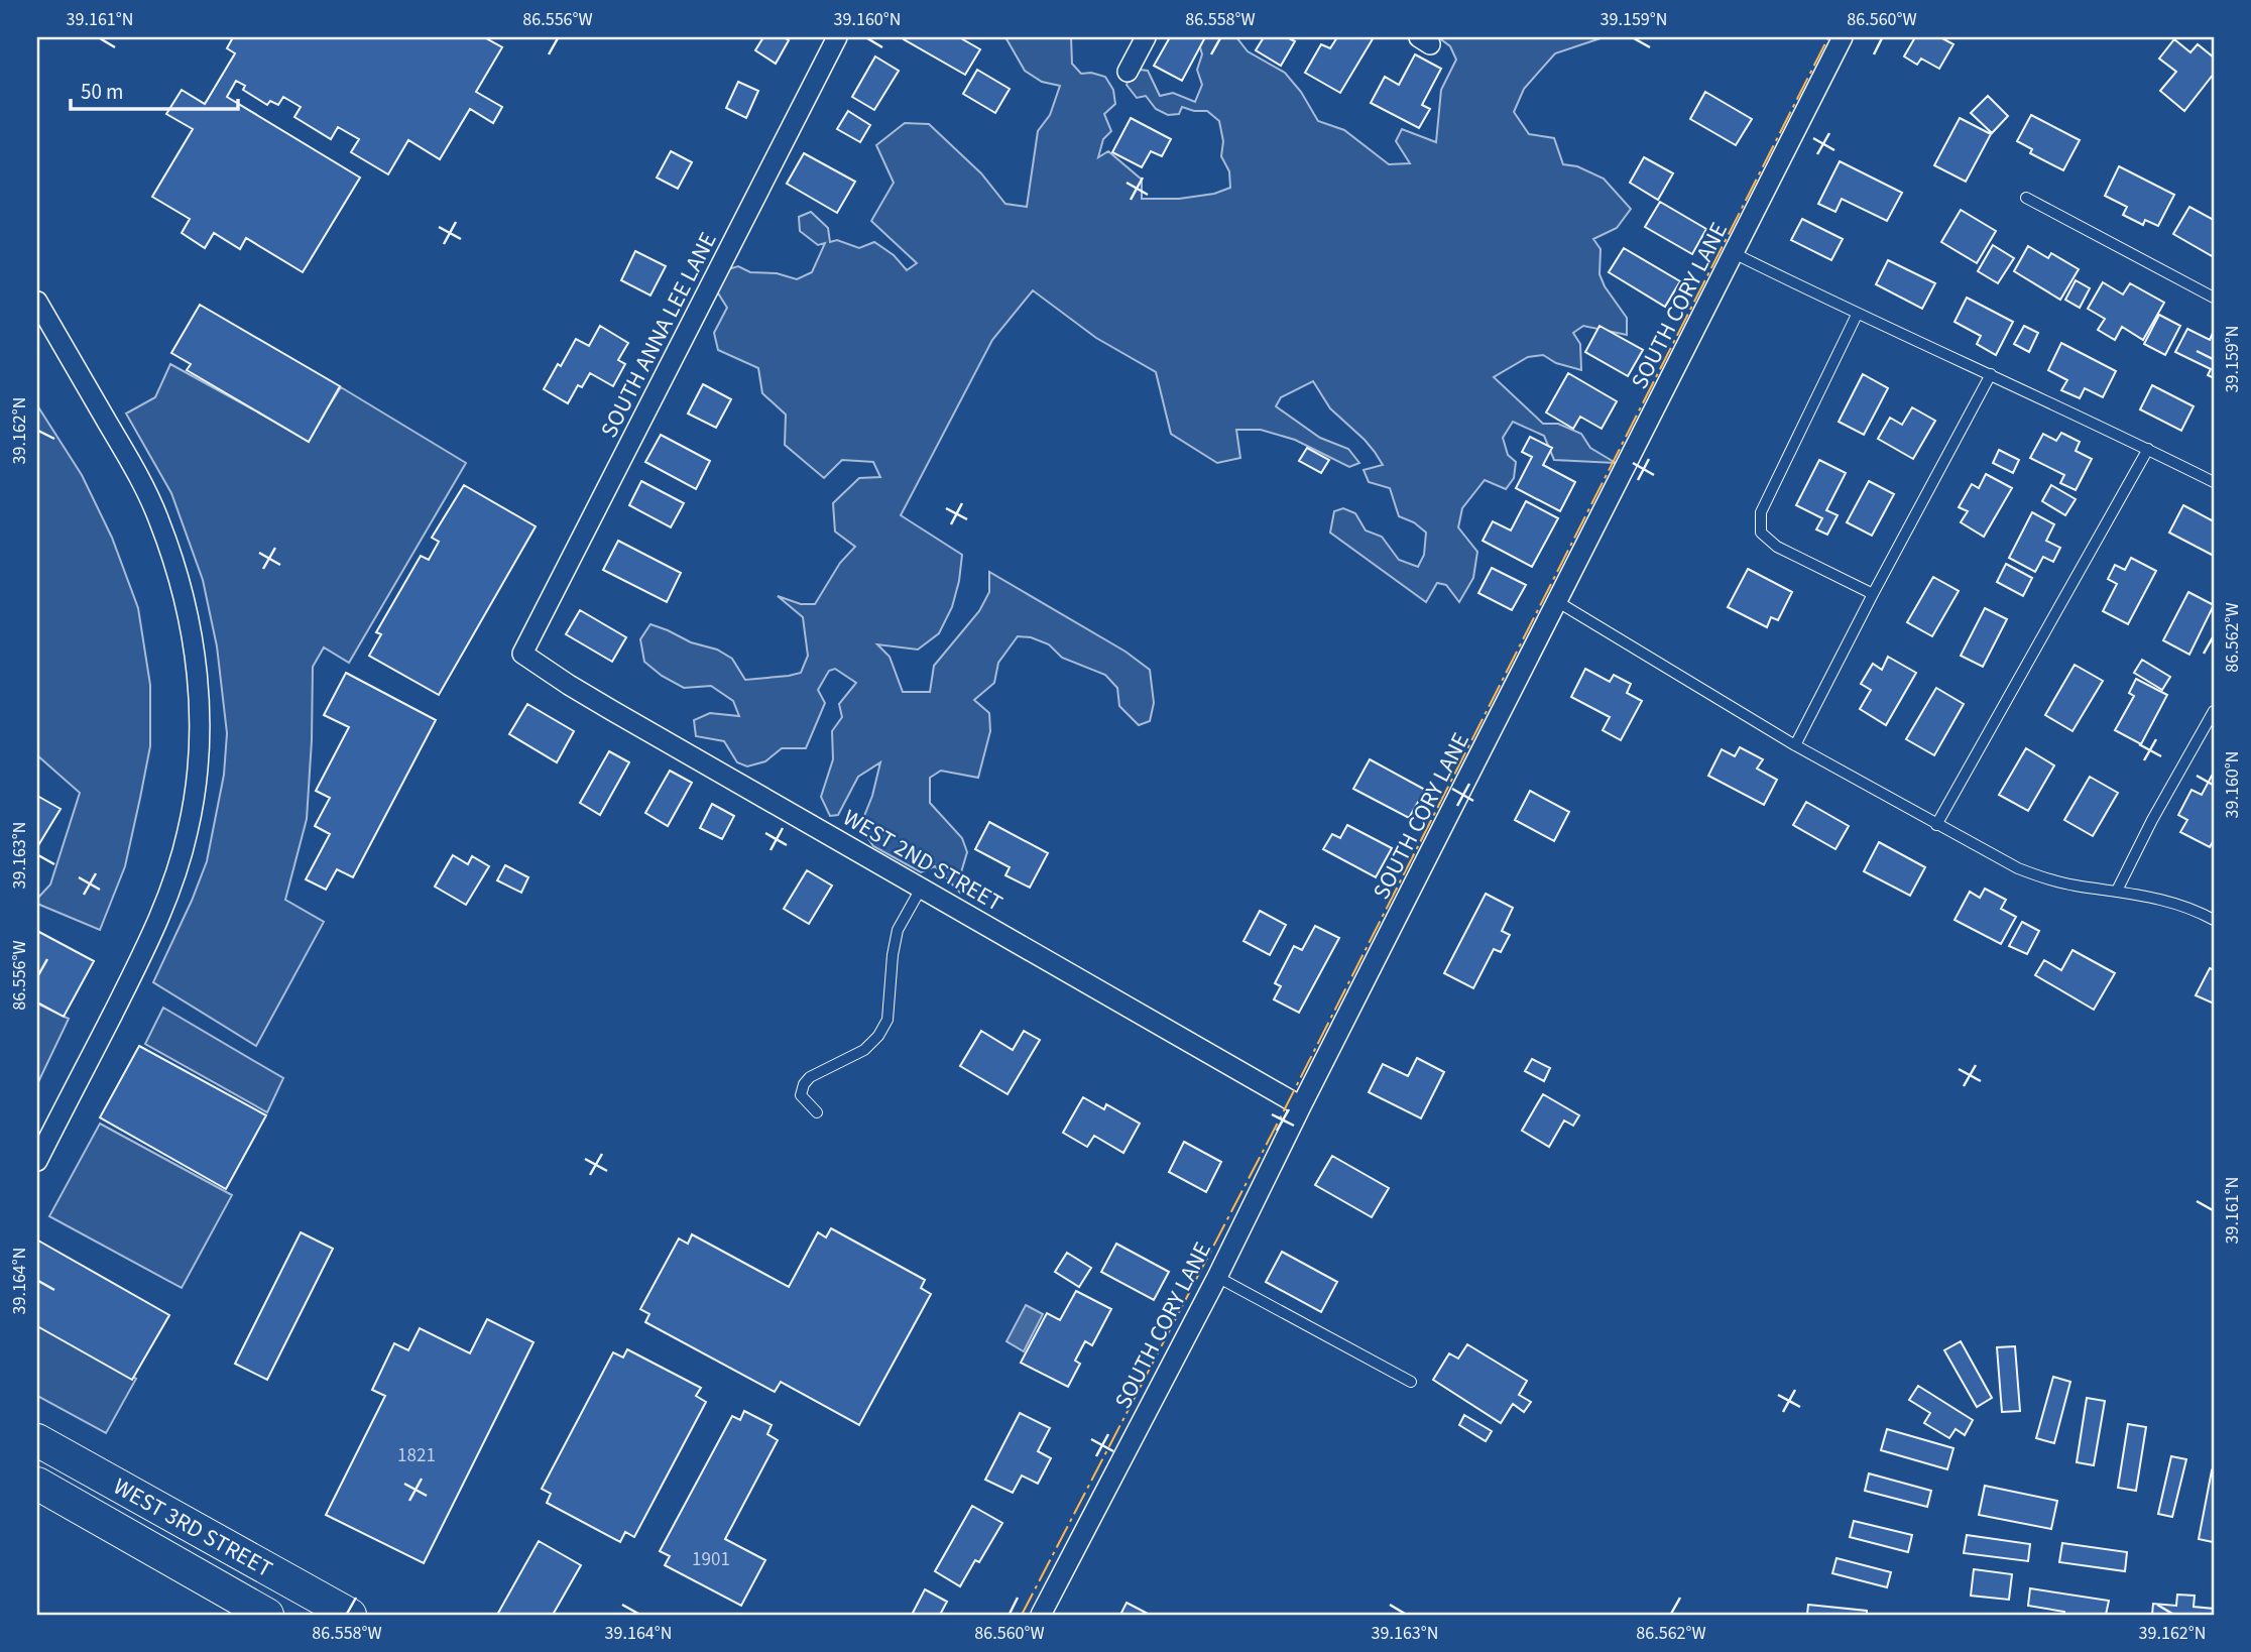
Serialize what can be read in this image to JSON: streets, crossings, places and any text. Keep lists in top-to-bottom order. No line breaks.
{"streets":{"main road":["WEST 3RD STREET"],"street":["SOUTH CORY LANE","SOUTH ANNA LEE LANE","WEST 2ND STREET"]},"crossings":[["SOUTH CORY LANE","WEST 2ND STREET"],["SOUTH ANNA LEE LANE","WEST 2ND STREET"]],"house_numbers":["1821","1901"],"scale_bar":"50 m","coordinates":["39.161°N","86.556°W","39.160°N","86.558°W","39.159°N","86.560°W","39.162°N","86.562°W","39.163°N","39.164°N"]}
